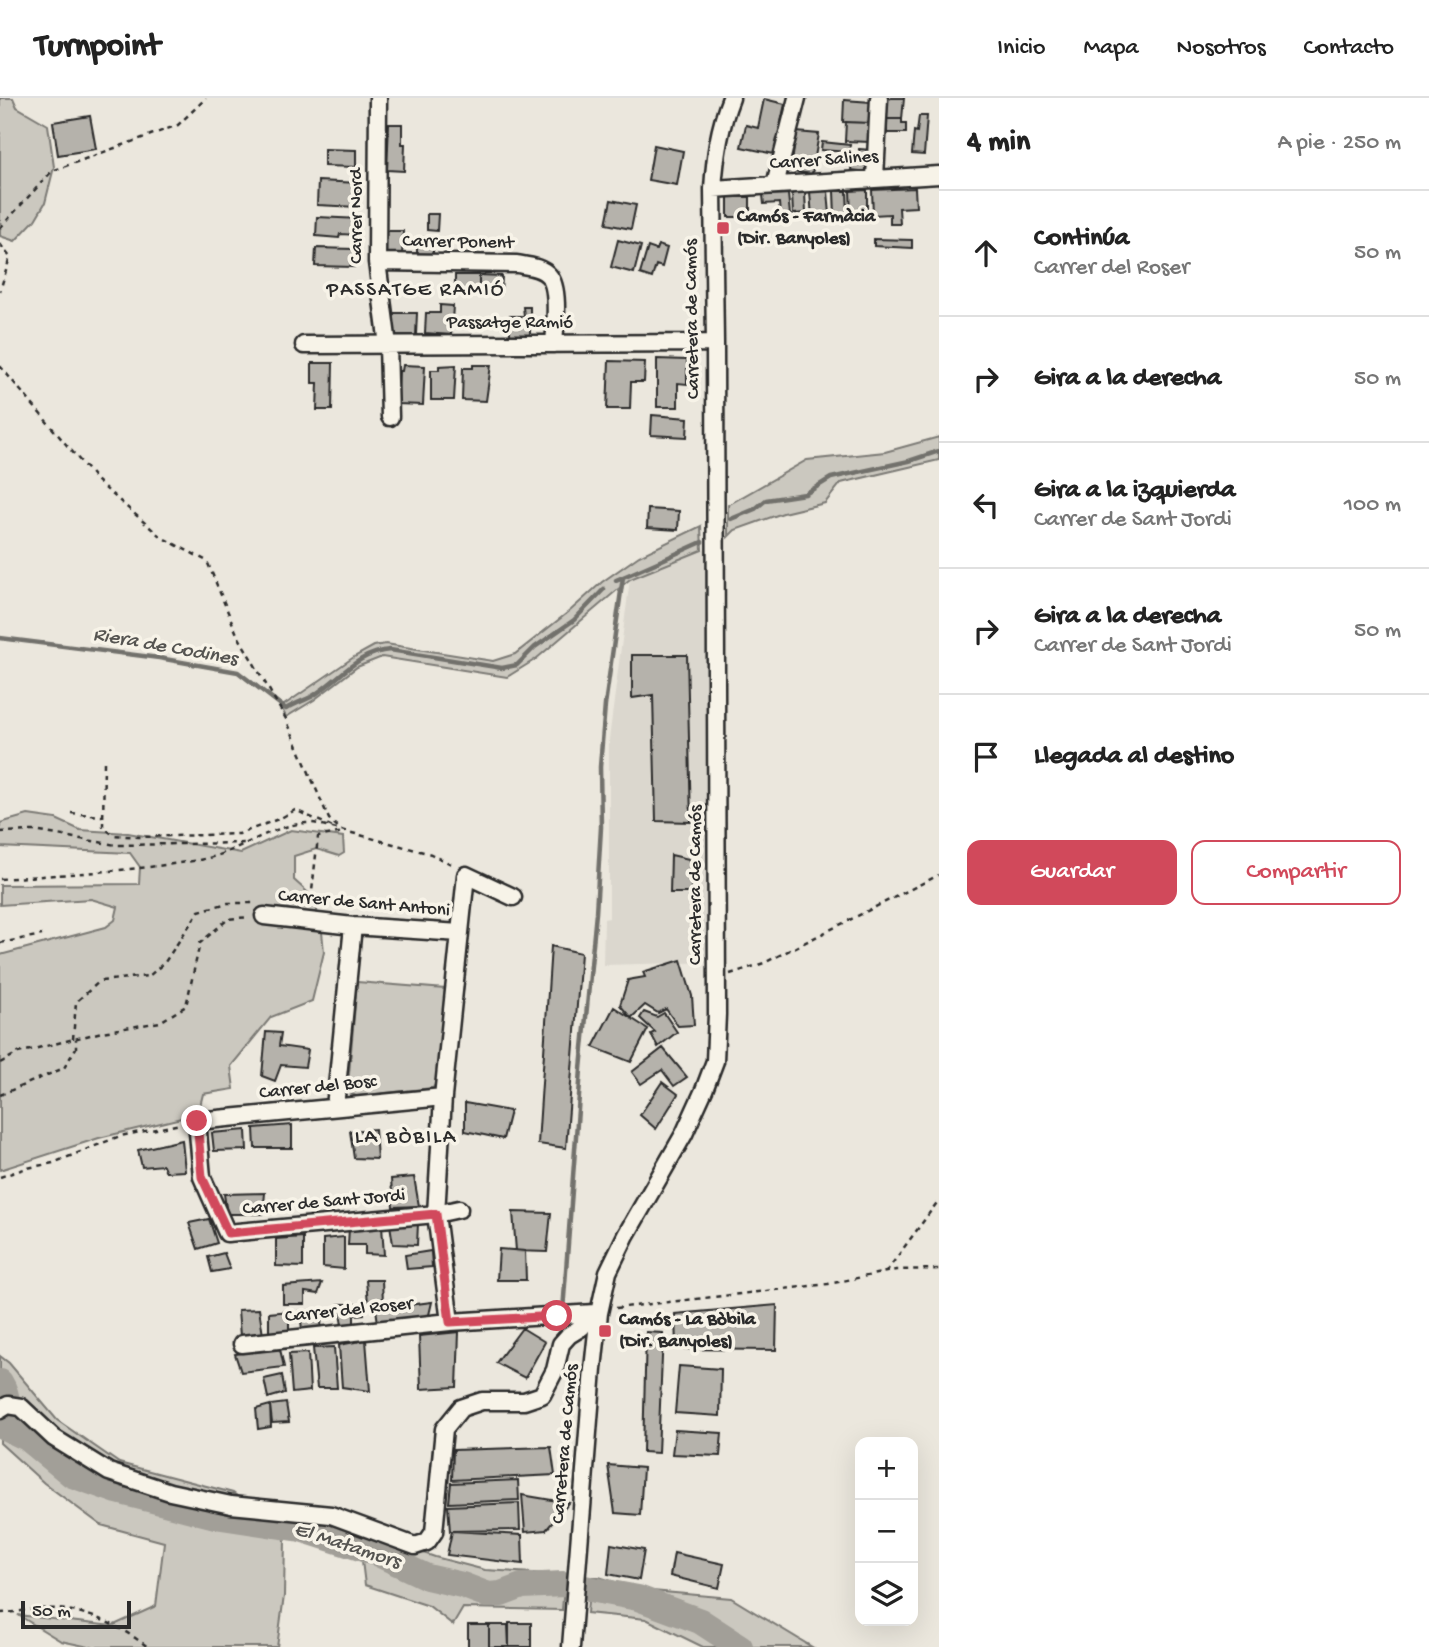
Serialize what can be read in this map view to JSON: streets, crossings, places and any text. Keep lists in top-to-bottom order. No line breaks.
{"streets":{"street":["Carrer Salines","Carrer Nord","Carrer Ponent","Carretera de Camós","Passatge Ramió","Carrer de Sant Antoni","Carrer del Bosc","Carrer de Sant Jordi","Carrer del Roser"]},"crossings":[["Carrer Salines","Carretera de Camós"],["Carrer Nord","Carrer Ponent"],["Carrer Nord","Passatge Ramió"],["Carrer Ponent","Passatge Ramió"],["Carretera de Camós","Passatge Ramió"],["Carretera de Camós","Carrer del Roser"],["Carrer del Bosc","Carrer de Sant Jordi"]],"districts":["PASSATGE RAMIÓ","LA BÒBILA"],"water":["Riera de Codines","El Matamors"],"places":{"transit":["Camós - Farmàcia (Dir. Banyoles)","Camós - La Bòbila (Dir. Banyoles)"]},"scale_bar":"50 m","page":{"header":"Turnpoint","nav":["Inicio","Mapa","Nosotros","Contacto"],"heading":["4 min","A pie · 250 m"],"list":[["Continúa","Carrer del Roser","50 m"],["Gira a la derecha","50 m"],["Gira a la izquierda","Carrer de Sant Jordi","100 m"],["Gira a la derecha","Carrer de Sant Jordi","50 m"],"Llegada al destino"],"buttons":["Guardar","Compartir"],"map_buttons":["+","−"],"scale":"50 m"}}
